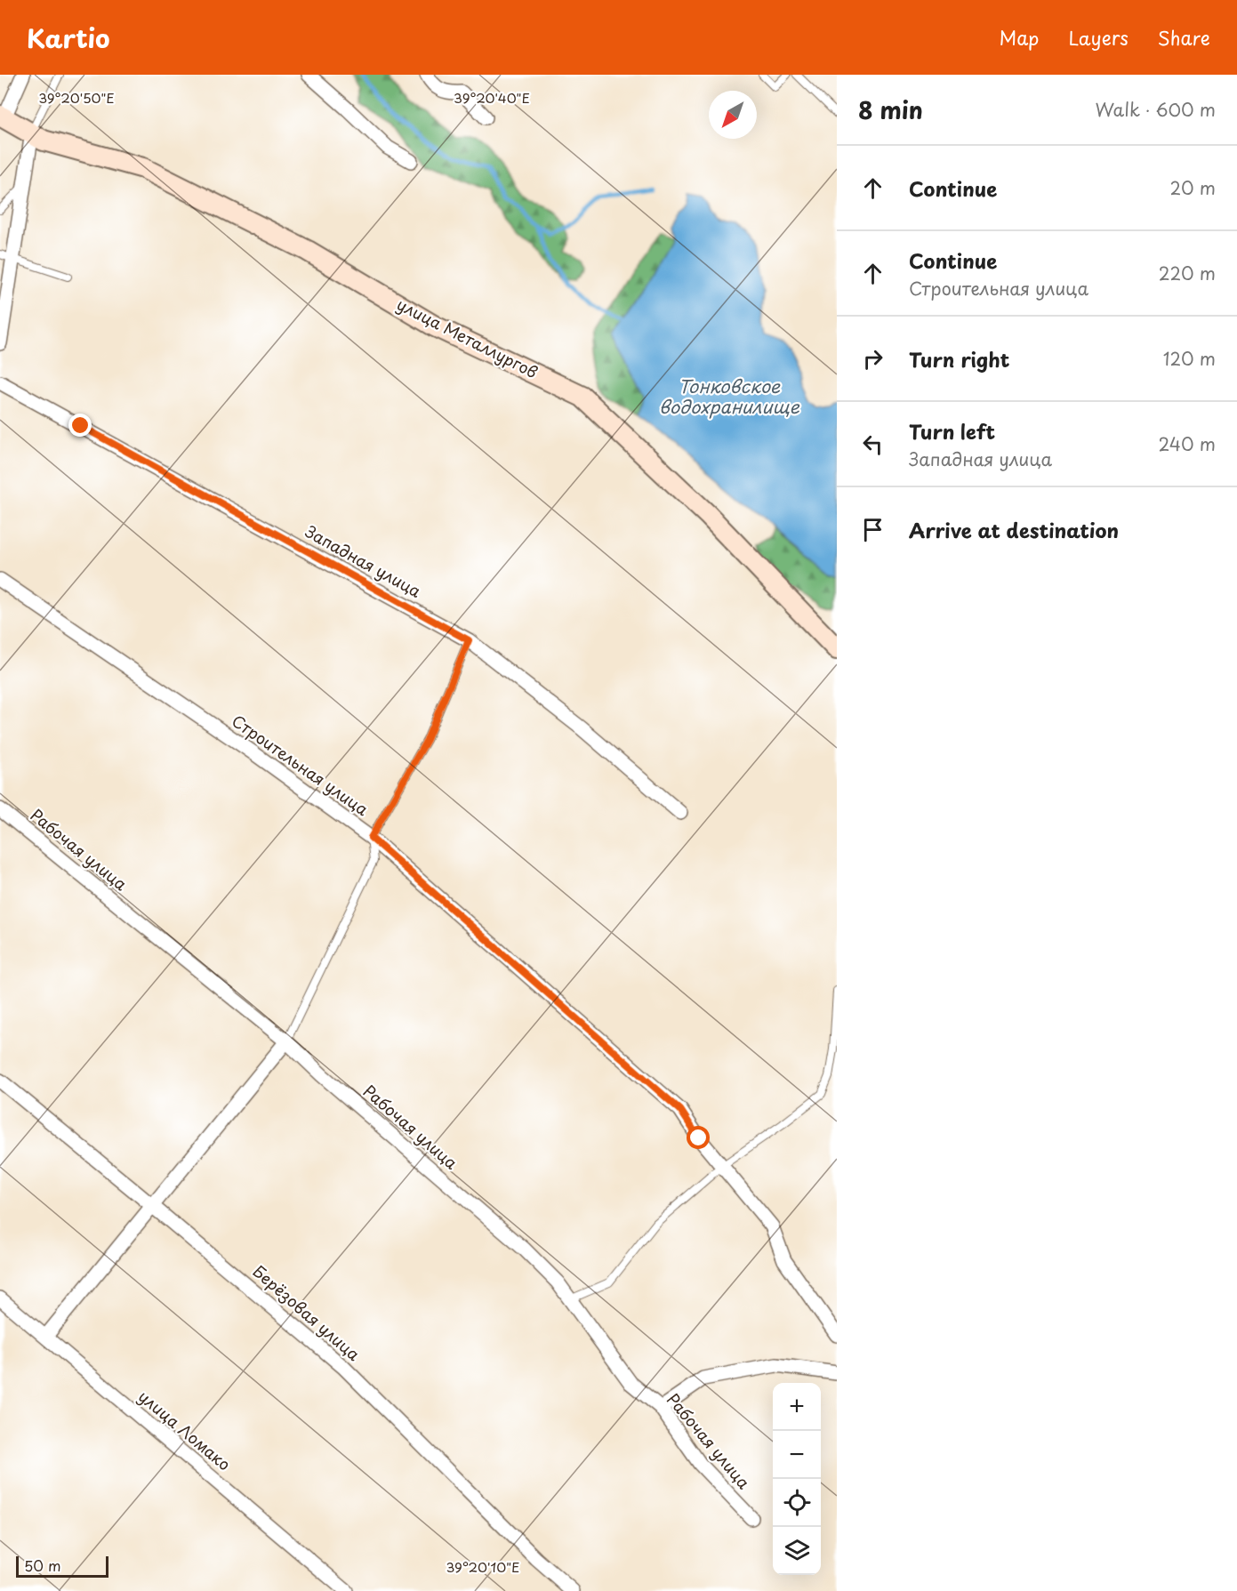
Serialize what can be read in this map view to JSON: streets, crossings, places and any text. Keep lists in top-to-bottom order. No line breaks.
{"streets":{"street":["улица Металлургов","Западная улица","Строительная улица","Рабочая улица","Берёзовая улица","улица Ломако"]},"water":["Тонковское водохранилище"],"scale_bar":"50 m","north":"bottom left","page":{"header":"Kartio","nav":["Map","Layers","Share"],"heading":["8 min","Walk · 600 m"],"list":[["Continue","20 m"],["Continue","Строительная улица","220 m"],["Turn right","120 m"],["Turn left","Западная улица","240 m"],"Arrive at destination"],"map_buttons":["+","−"],"scale":"50 m"},"coordinates":["39°20'50\"E","39°20'40\"E","39°20'10\"E"]}
